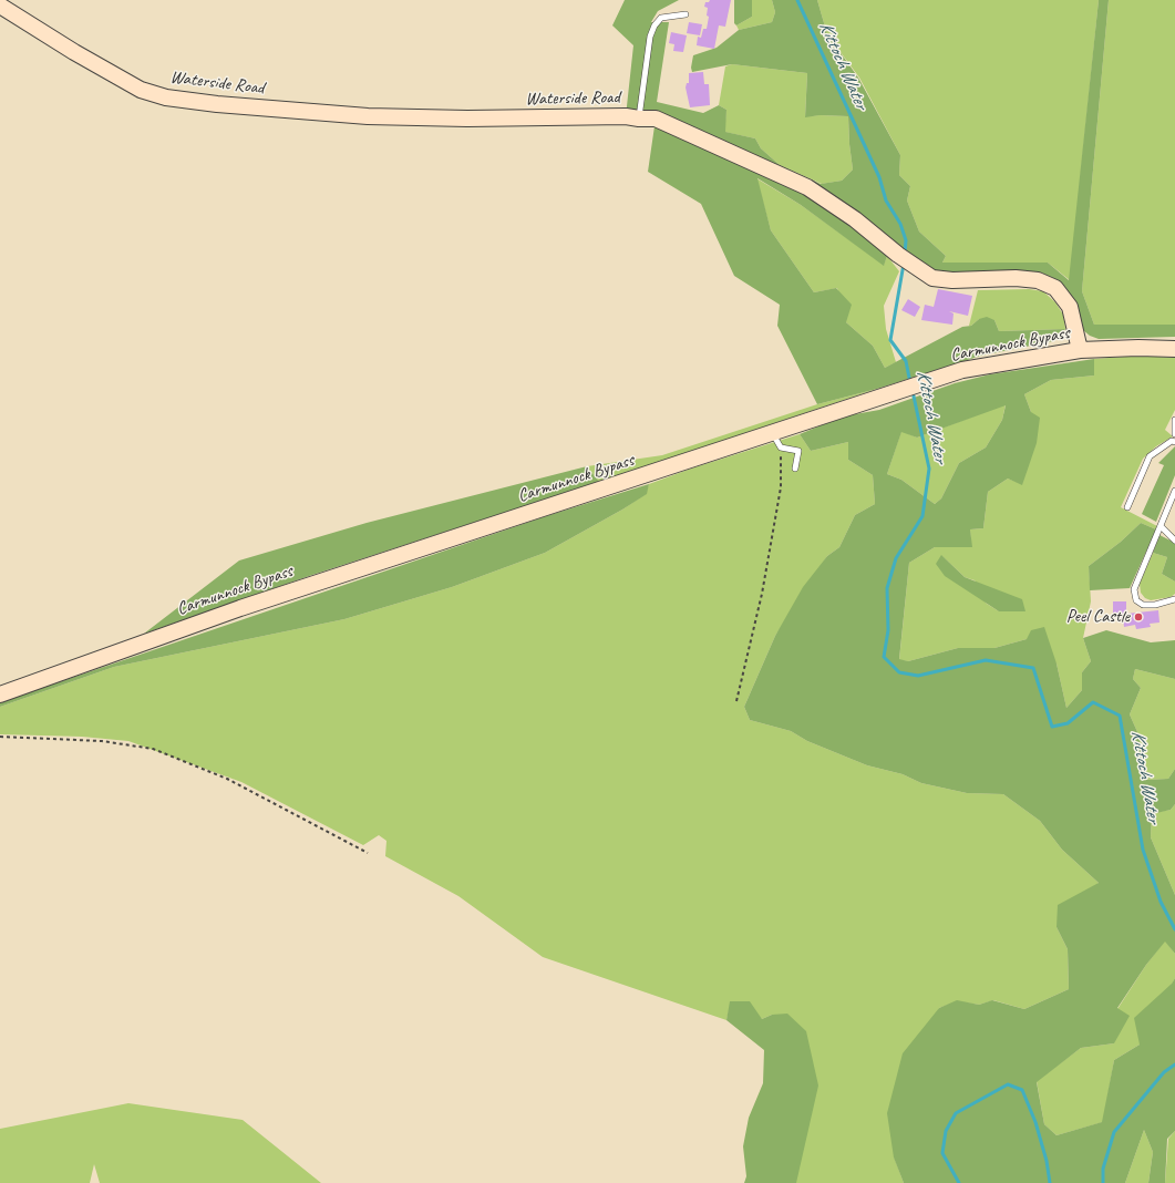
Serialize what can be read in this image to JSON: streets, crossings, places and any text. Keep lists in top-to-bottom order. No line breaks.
{"streets":{"main road":["Waterside Road","Carmunnock Bypass"]},"crossings":[["Waterside Road","Carmunnock Bypass"]],"water":["Kittoch Water"],"places":["Peel Castle"]}
